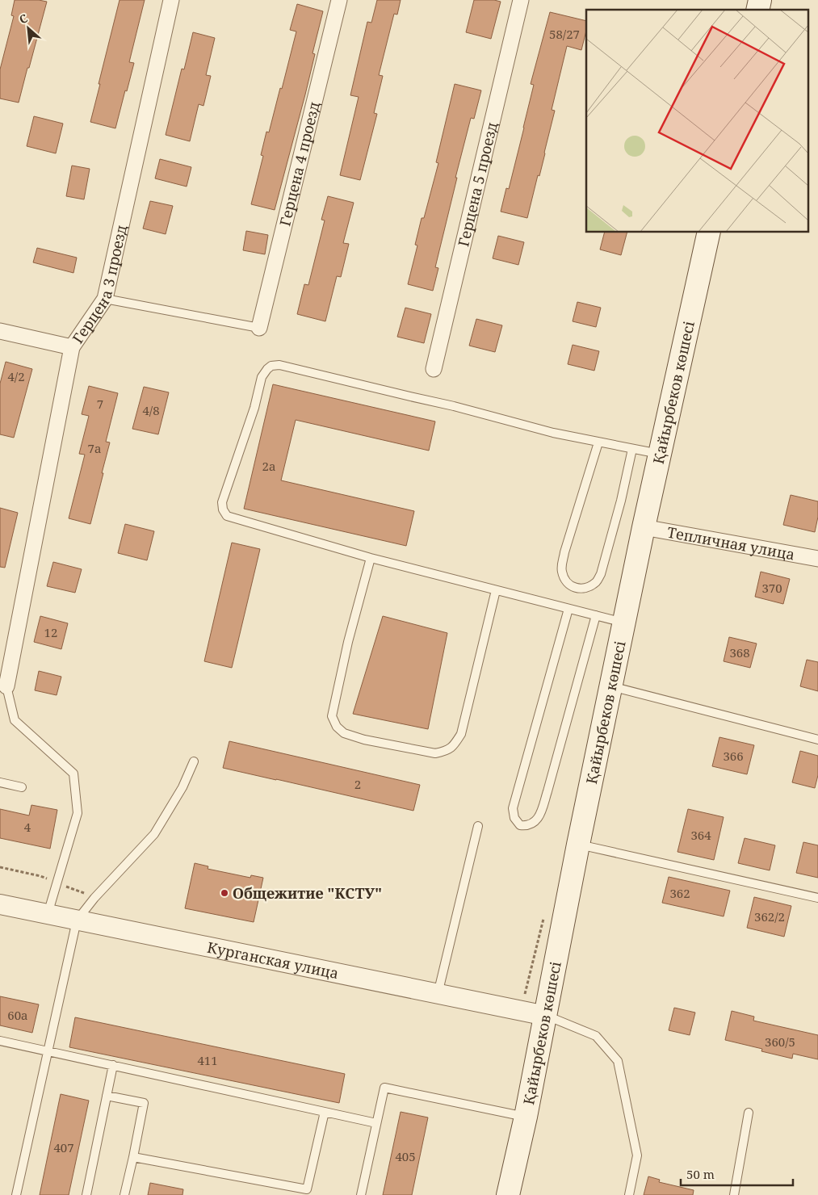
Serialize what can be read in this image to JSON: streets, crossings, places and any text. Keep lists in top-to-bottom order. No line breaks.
{"streets":{"main road":["Қайырбеков көшесі"],"street":["Герцена 4 проезд","Герцена 5 проезд","Герцена 3 проезд","Тепличная улица","Курганская улица"]},"crossings":[["Қайырбеков көшесі","Тепличная улица"],["Қайырбеков көшесі","Курганская улица"]],"places":["Общежитие \"КСТУ\""],"house_numbers":["58/27","4/2","7","4/8","7а","2а","370","12","368","366","2","4","364","362","362/2","60а","360/5","411","407","405"],"scale_bar":"50 m","north":"top left"}
